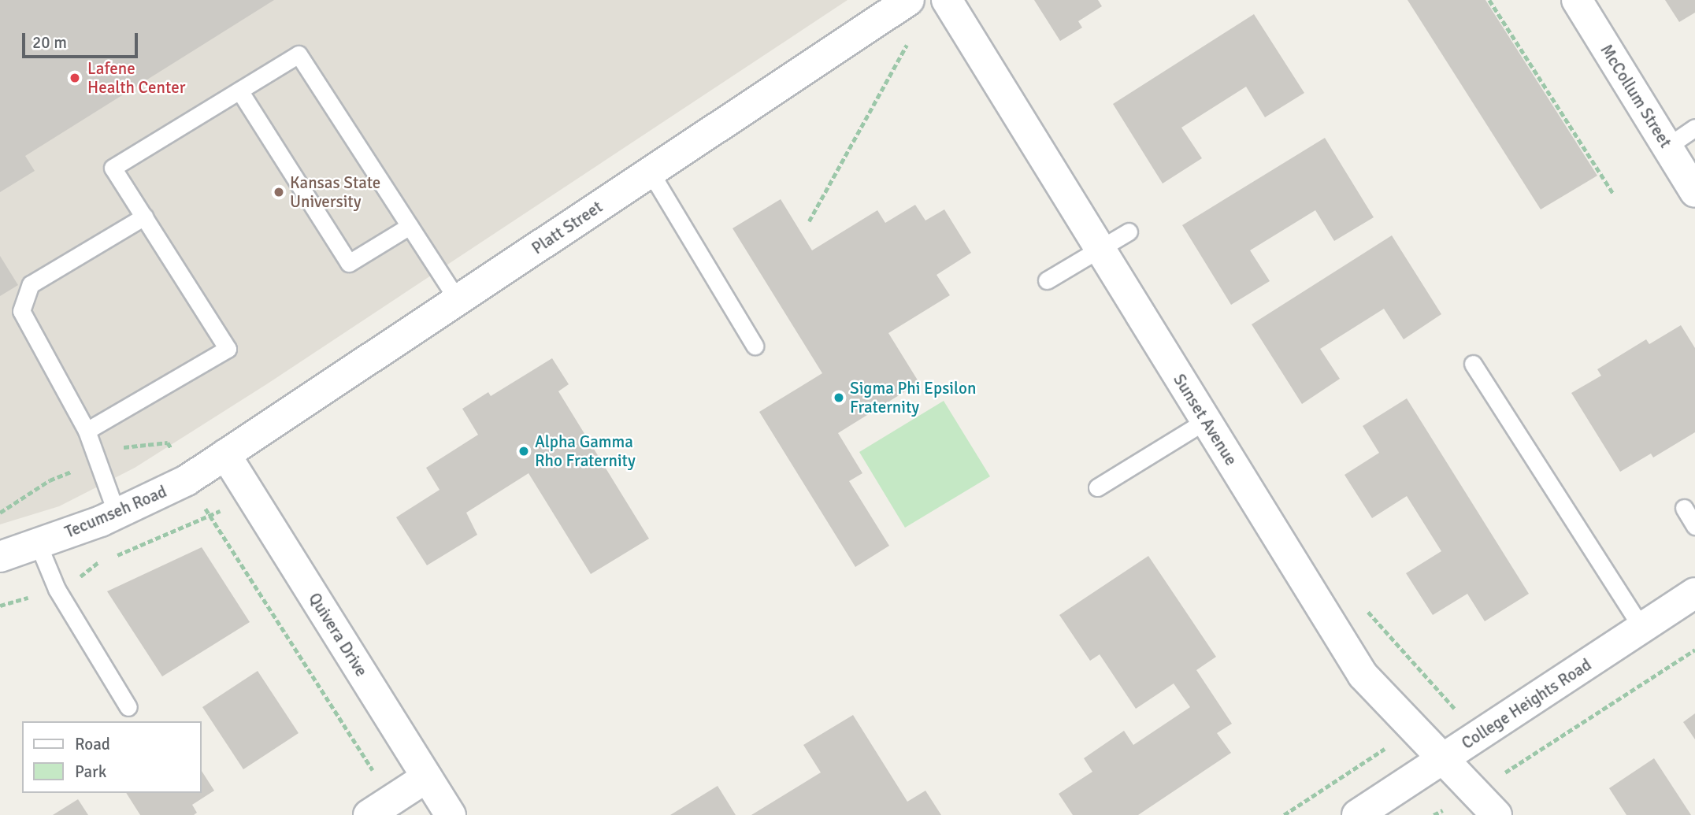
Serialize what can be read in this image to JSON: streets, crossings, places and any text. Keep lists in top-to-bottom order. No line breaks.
{"streets":{"street":["McCollum Street","Platt Street","Sunset Avenue","Tecumseh Road","Quivera Drive","College Heights Road"]},"crossings":[["Platt Street","Tecumseh Road"],["Platt Street","Quivera Drive"],["Sunset Avenue","College Heights Road"],["Tecumseh Road","Quivera Drive"]],"places":["Lafene Health Center","Kansas State University","Sigma Phi Epsilon Fraternity","Alpha Gamma Rho Fraternity"],"legend":["Road","Park"],"scale_bar":"20 m"}
